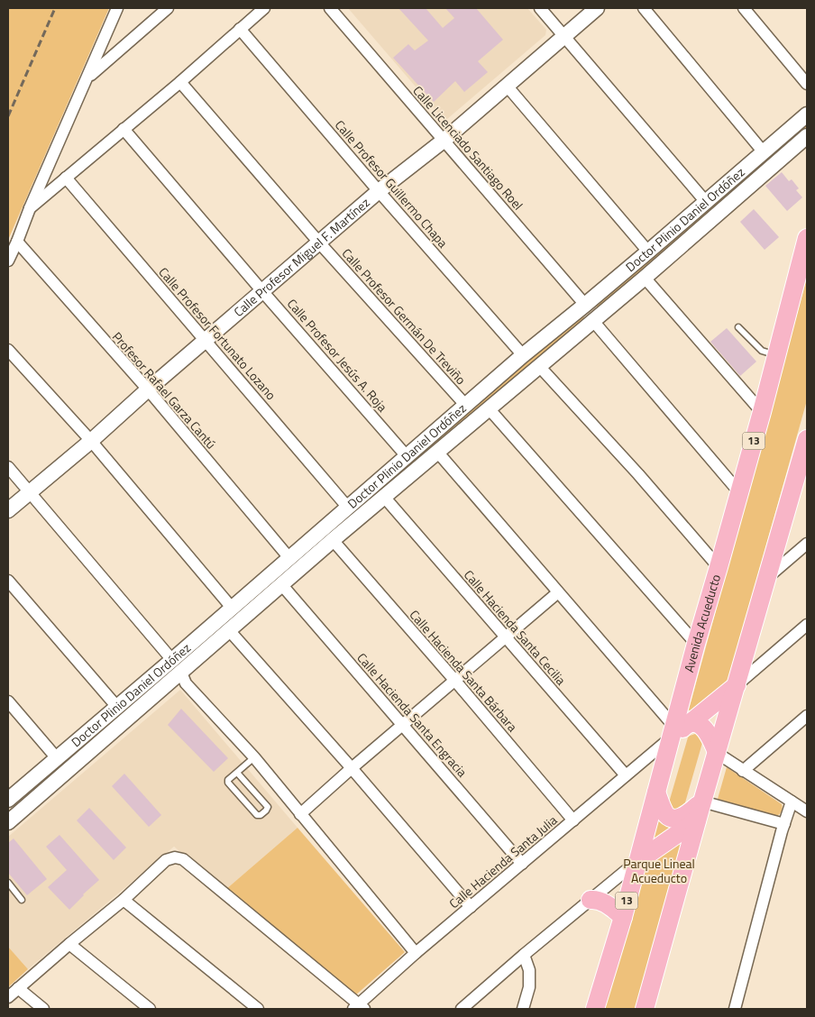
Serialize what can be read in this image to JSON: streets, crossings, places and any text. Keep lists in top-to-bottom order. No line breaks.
{"streets":{"main road":["13","Avenida Acueducto"],"street":["Calle Licenciado Santiago Roel","Calle Profesor Guillermo Chapa","Doctor Plinio Daniel Ordóñez","Calle Profesor Miguel F. Martínez","Calle Profesor Germán De Treviño","Calle Profesor Fortunato Lozano","Calle Profesor Jesús A. Roja","Profesor Rafael Garza Cantú","Calle Hacienda Santa Cecilia","Calle Hacienda Santa Bárbara","Calle Hacienda Santa Engracia","Calle Hacienda Santa Julia"]},"crossings":[["Calle Licenciado Santiago Roel","Doctor Plinio Daniel Ordóñez"],["Calle Licenciado Santiago Roel","Calle Profesor Miguel F. Martínez"],["Calle Profesor Guillermo Chapa","Doctor Plinio Daniel Ordóñez"],["Calle Profesor Guillermo Chapa","Calle Profesor Miguel F. Martínez"],["Doctor Plinio Daniel Ordóñez","Calle Profesor Germán De Treviño"],["Doctor Plinio Daniel Ordóñez","Calle Profesor Fortunato Lozano"],["Doctor Plinio Daniel Ordóñez","Calle Profesor Jesús A. Roja"],["Doctor Plinio Daniel Ordóñez","Profesor Rafael Garza Cantú"],["Doctor Plinio Daniel Ordóñez","Calle Hacienda Santa Cecilia"],["Doctor Plinio Daniel Ordóñez","Calle Hacienda Santa Bárbara"],["Doctor Plinio Daniel Ordóñez","Calle Hacienda Santa Engracia"],["Calle Profesor Miguel F. Martínez","Calle Profesor Germán De Treviño"],["Calle Profesor Miguel F. Martínez","Calle Profesor Fortunato Lozano"],["Calle Profesor Miguel F. Martínez","Calle Profesor Jesús A. Roja"],["Calle Profesor Miguel F. Martínez","Profesor Rafael Garza Cantú"],["Avenida Acueducto","Calle Hacienda Santa Julia"],["Calle Hacienda Santa Cecilia","Calle Hacienda Santa Julia"],["Calle Hacienda Santa Bárbara","Calle Hacienda Santa Julia"],["Calle Hacienda Santa Engracia","Calle Hacienda Santa Julia"]],"parks":["Parque Lineal Acueducto"]}
